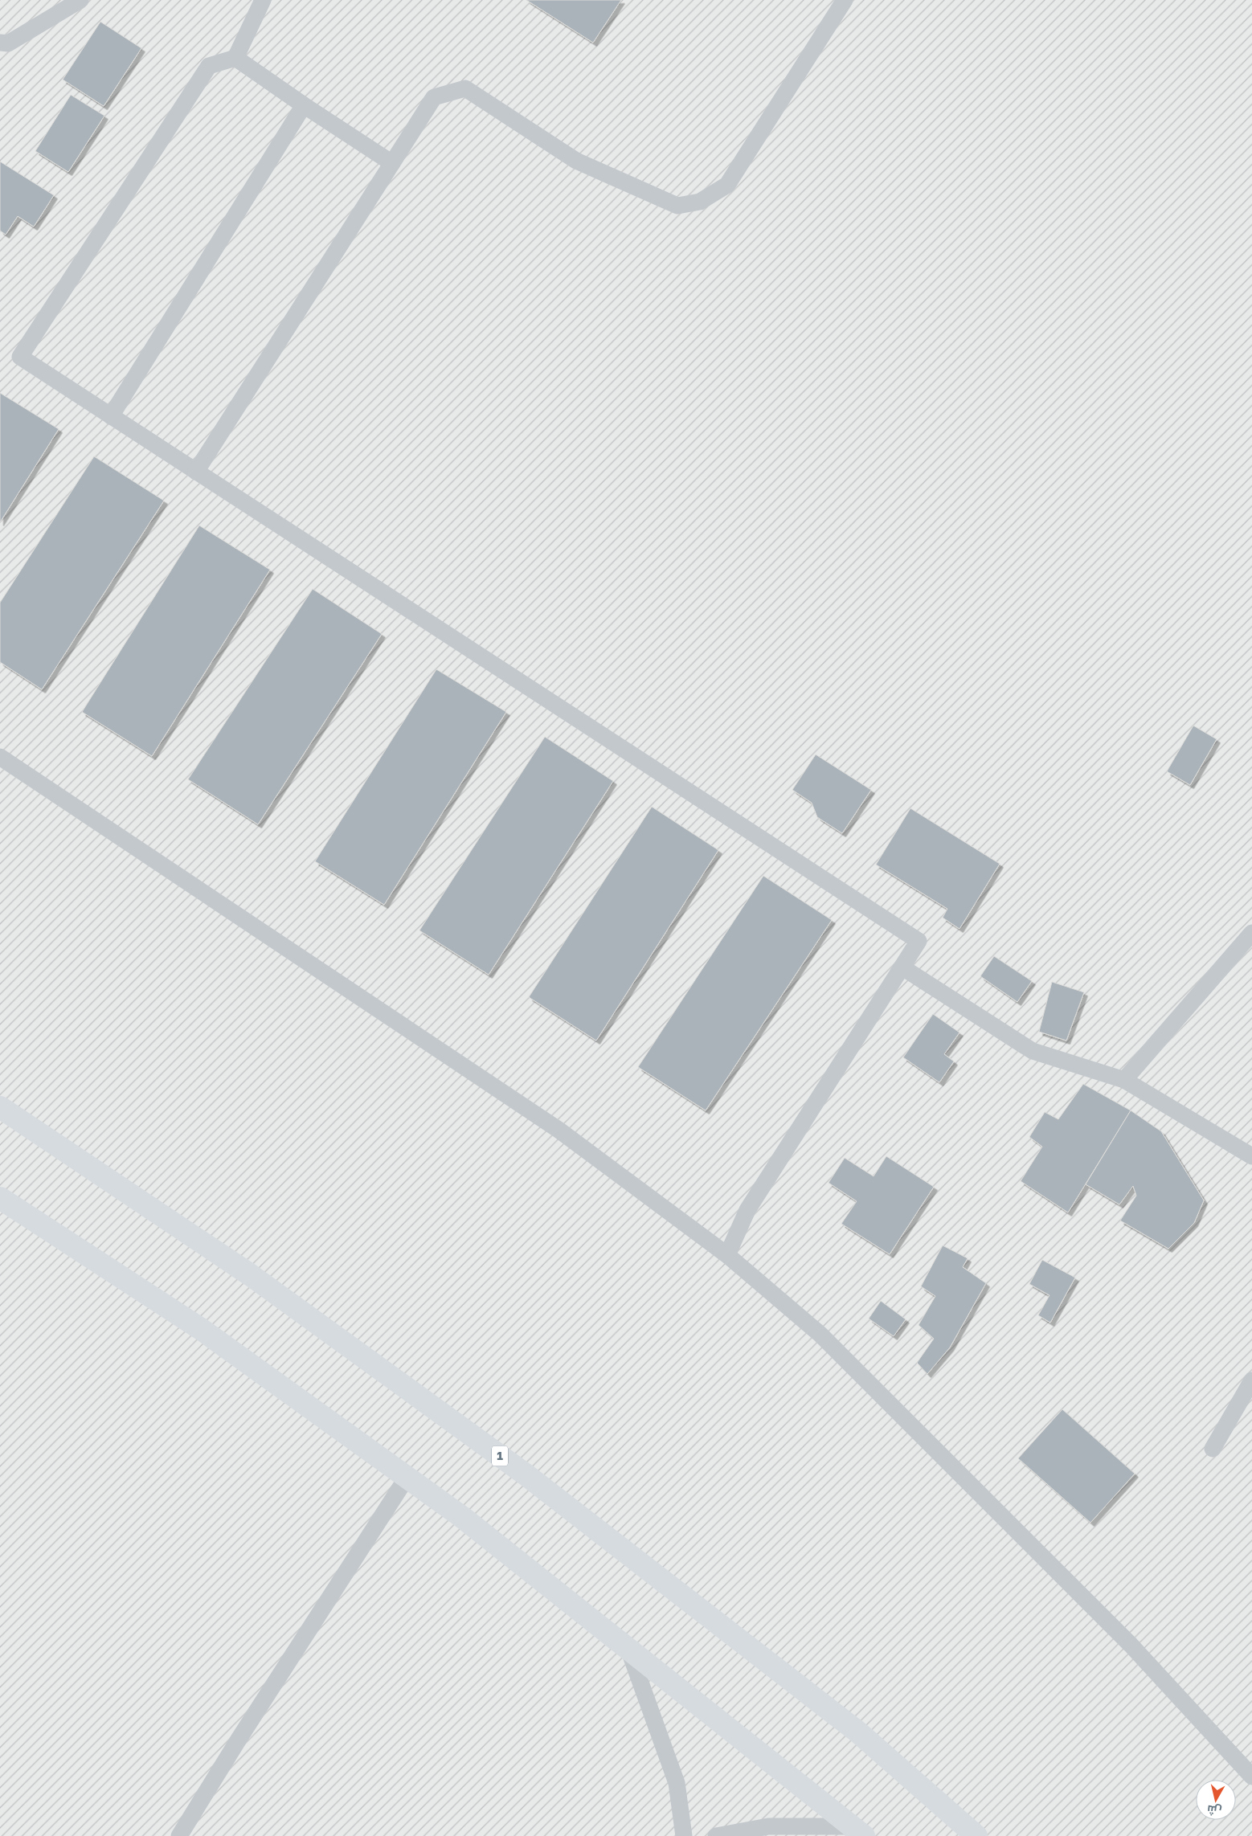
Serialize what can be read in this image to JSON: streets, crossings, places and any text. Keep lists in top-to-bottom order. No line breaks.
{"streets":{"highway":["1"]},"north":"bottom"}
